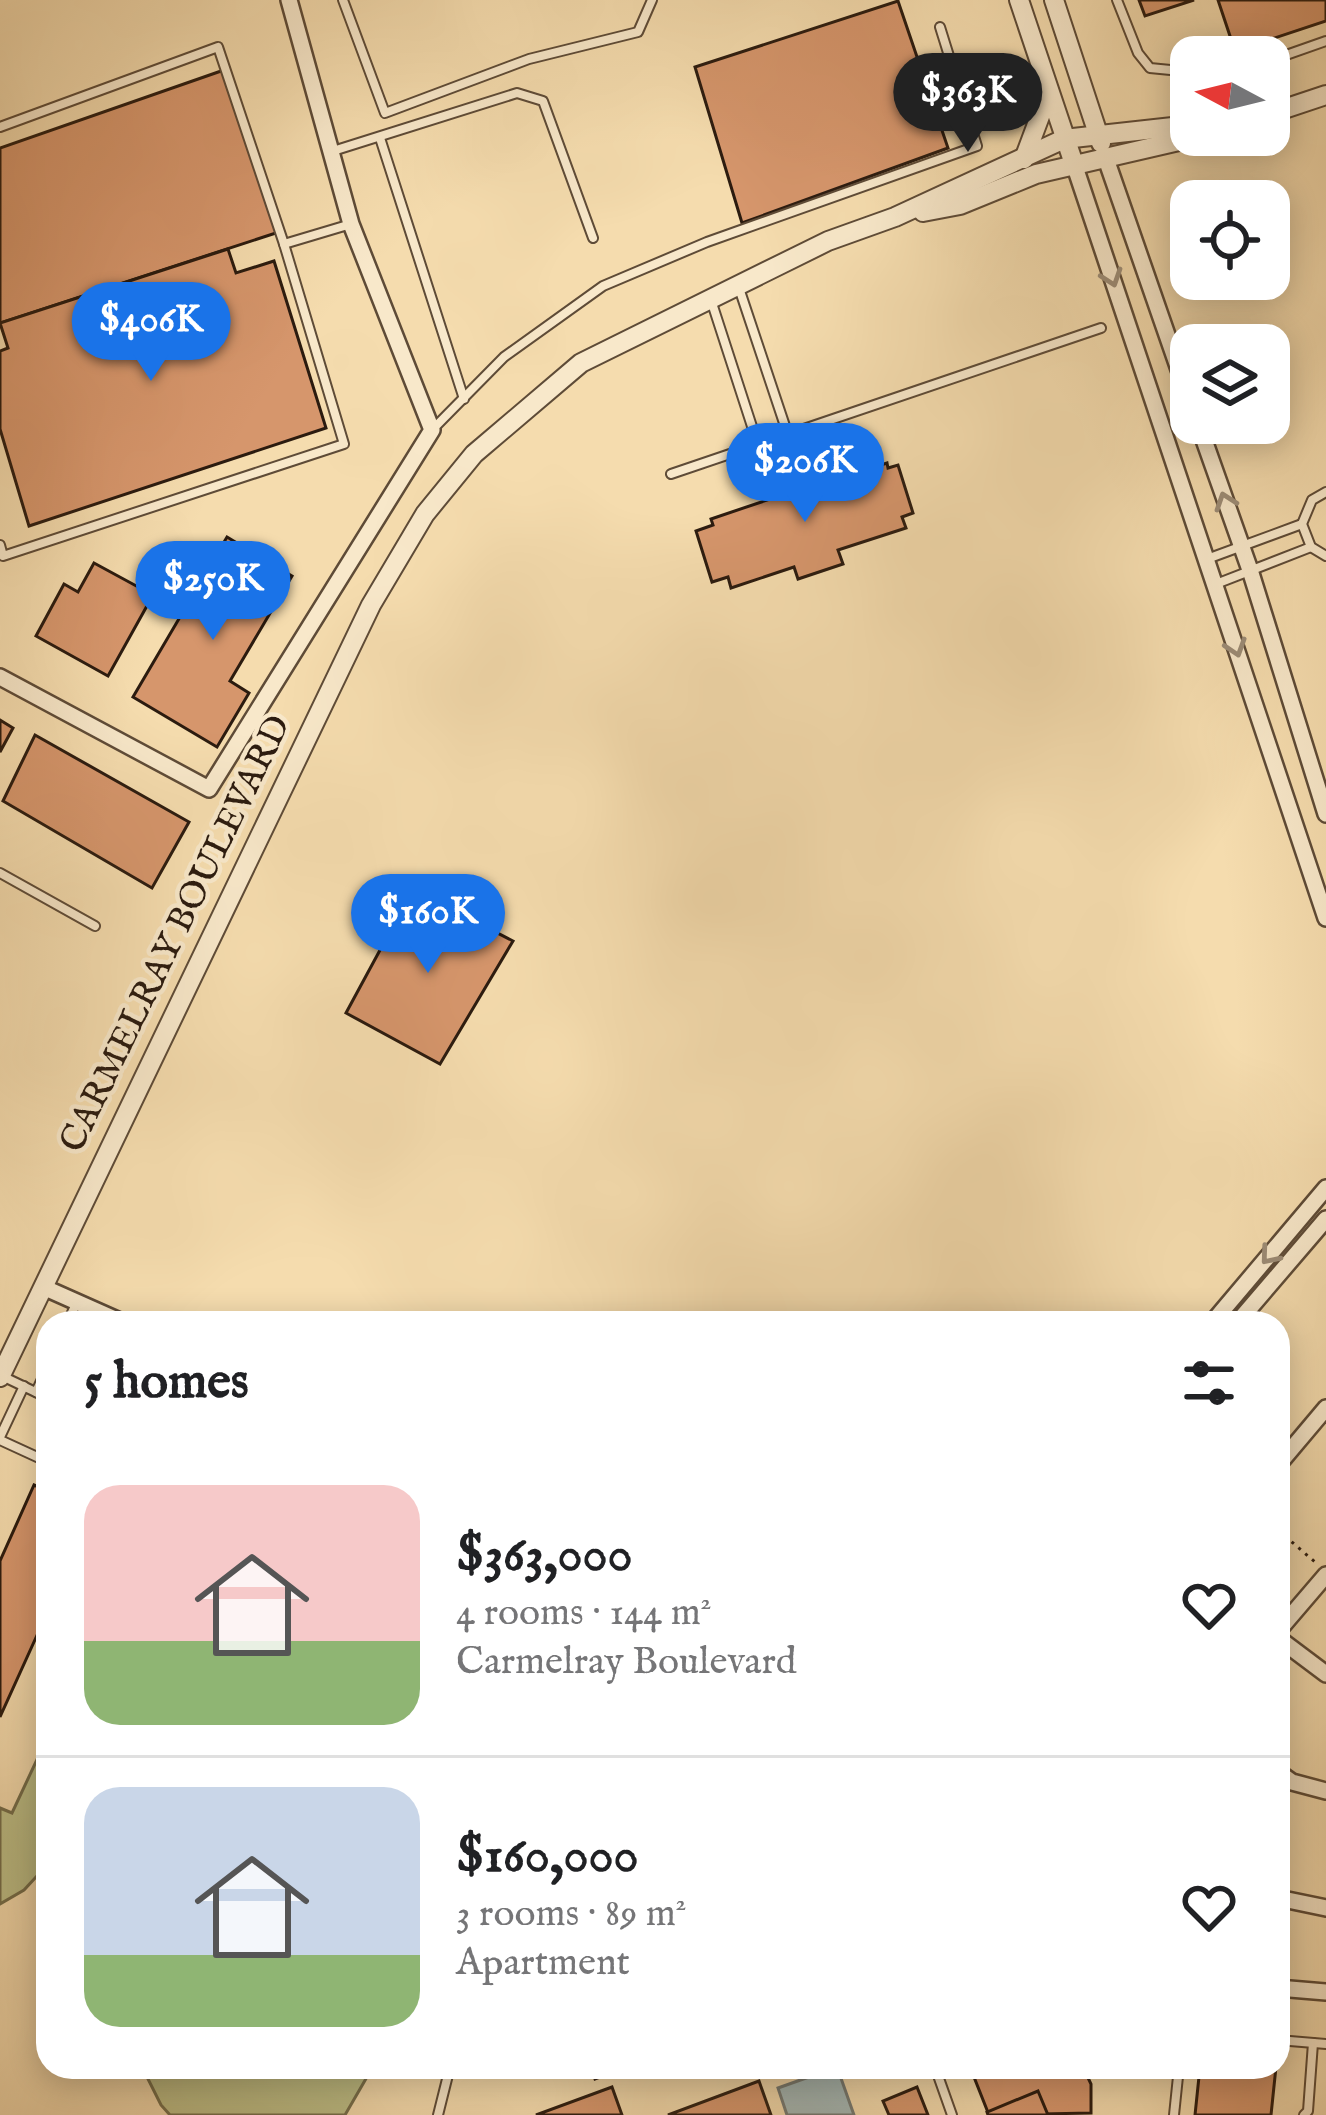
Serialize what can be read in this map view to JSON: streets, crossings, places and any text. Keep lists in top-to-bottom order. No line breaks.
{"streets":{"street":["CARMELRAY BOULEVARD"]},"north":"left","page":{"price":["$363K","$406K","$206K","$250K","$160K"],"heading":"5 homes","list":[{"name":"$363,000","note":"4 rooms · 144 m² · Carmelray Boulevard"},{"name":"$160,000","note":"3 rooms · 89 m² · Apartment"}]}}
